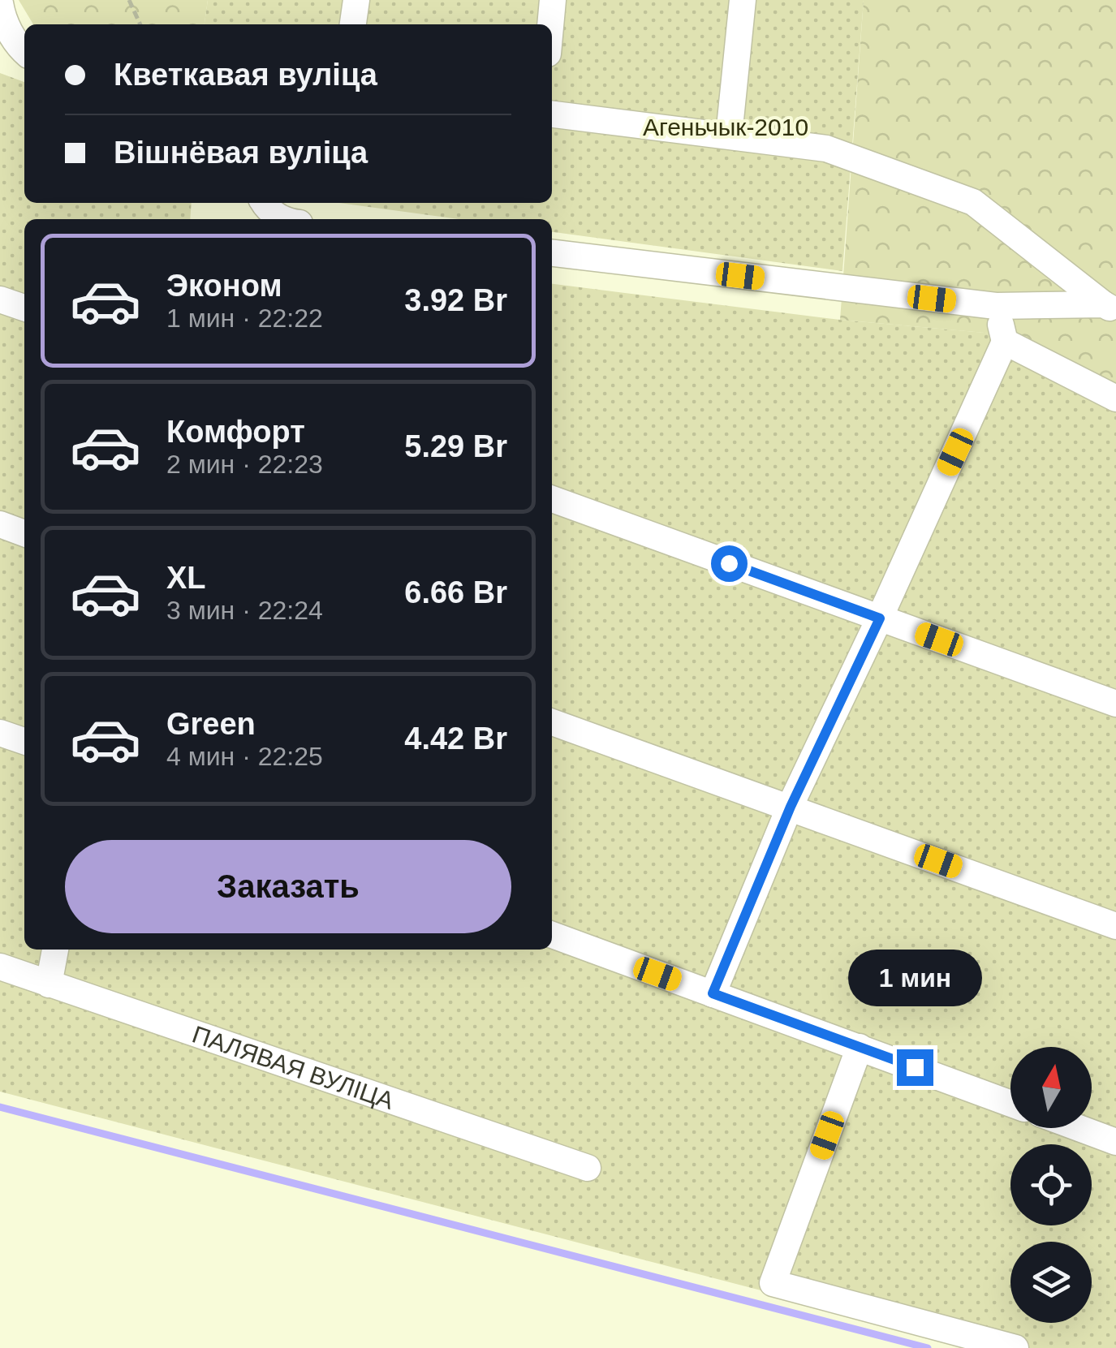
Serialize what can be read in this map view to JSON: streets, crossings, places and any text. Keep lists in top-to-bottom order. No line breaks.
{"streets":{"street":["ПАЛЯВАЯ ВУЛІЦА"]},"parks":["Агеньчык-2010"],"north":"top","page":{"banner":["Кветкавая вуліца","Вішнёвая вуліца"],"list":[{"name":"Эконом","note":"1 мин · 22:22","value":"3.92 Br"},{"name":"Комфорт","note":"2 мин · 22:23","value":"5.29 Br"},{"name":"XL","note":"3 мин · 22:24","value":"6.66 Br"},{"name":"Green","note":"4 мин · 22:25","value":"4.42 Br"}],"buttons":"Заказать","bubble":"1 мин"}}
